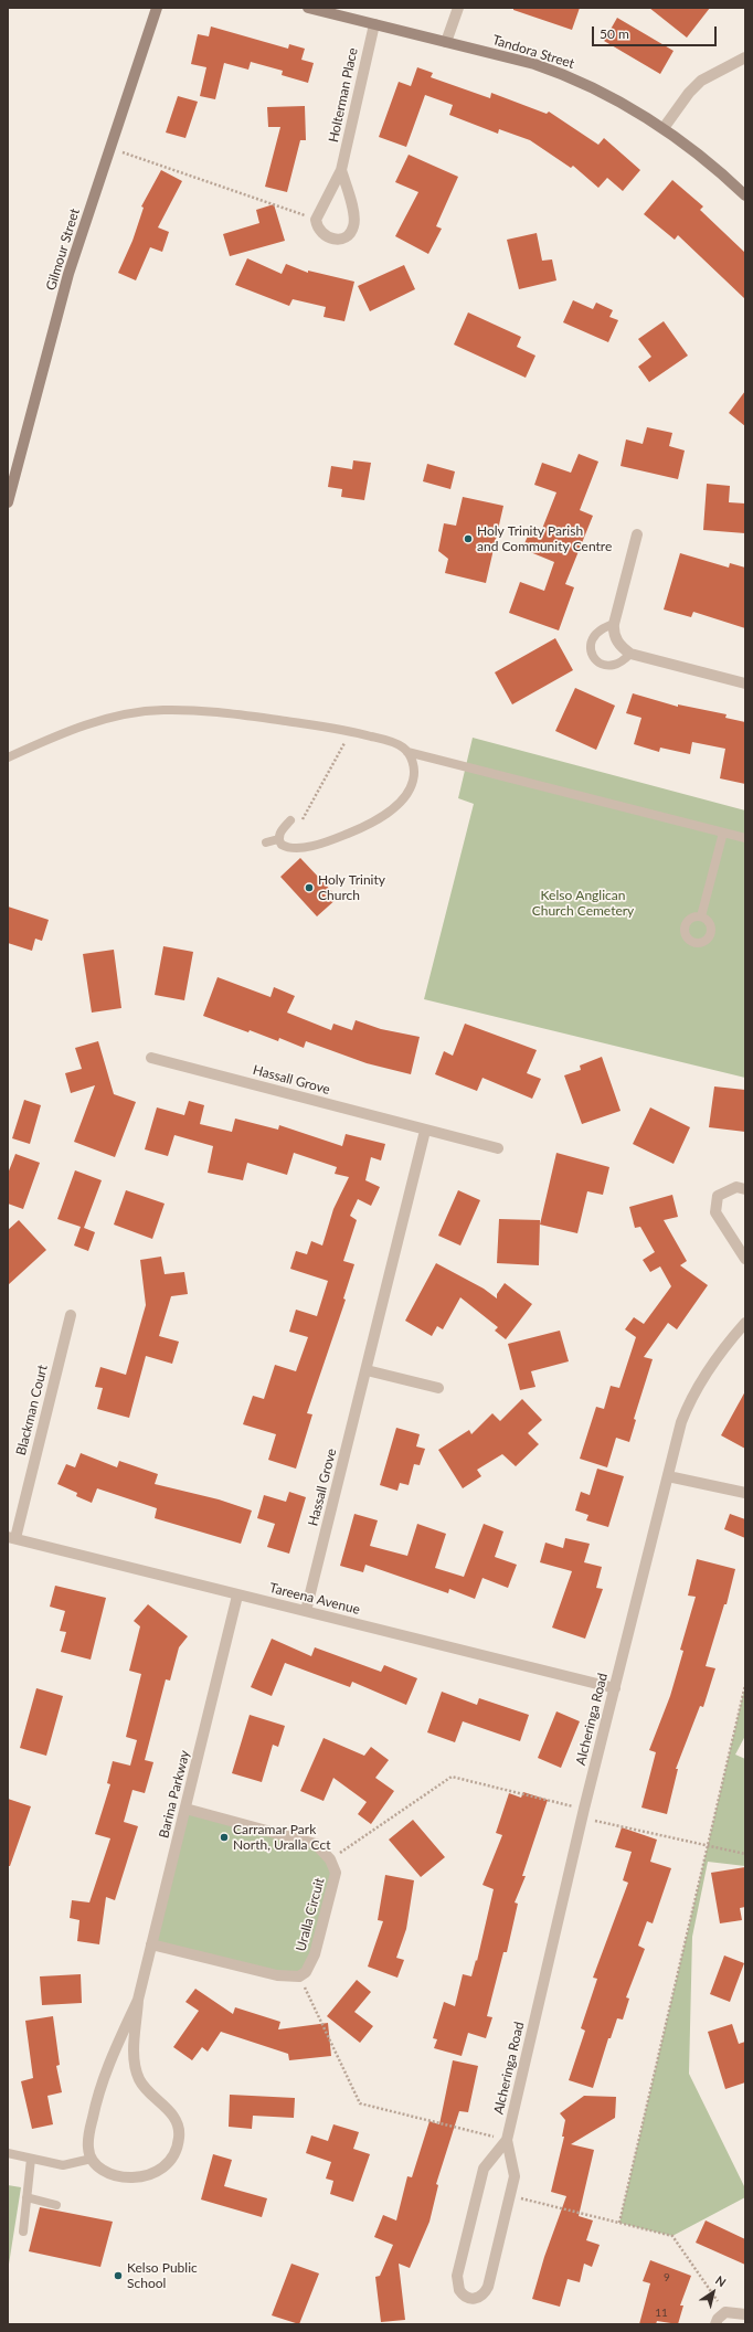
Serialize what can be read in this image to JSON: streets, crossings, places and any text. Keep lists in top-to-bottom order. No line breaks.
{"streets":{"main road":["Tandora Street","Gilmour Street"],"street":["Holterman Place","Hassall Grove","Blackman Court","Tareena Avenue","Alcheringa Road","Barina Parkway","Uralla Circuit"]},"crossings":[["Tandora Street","Holterman Place"],["Hassall Grove","Tareena Avenue"],["Blackman Court","Tareena Avenue"],["Tareena Avenue","Alcheringa Road"],["Tareena Avenue","Barina Parkway"]],"parks":["Kelso Anglican Church Cemetery"],"places":["Holy Trinity Parish and Community Centre","Holy Trinity Church","Carramar Park North, Uralla Cct","Kelso Public School"],"house_numbers":["9","11"],"scale_bar":"50 m","north":"top right"}
